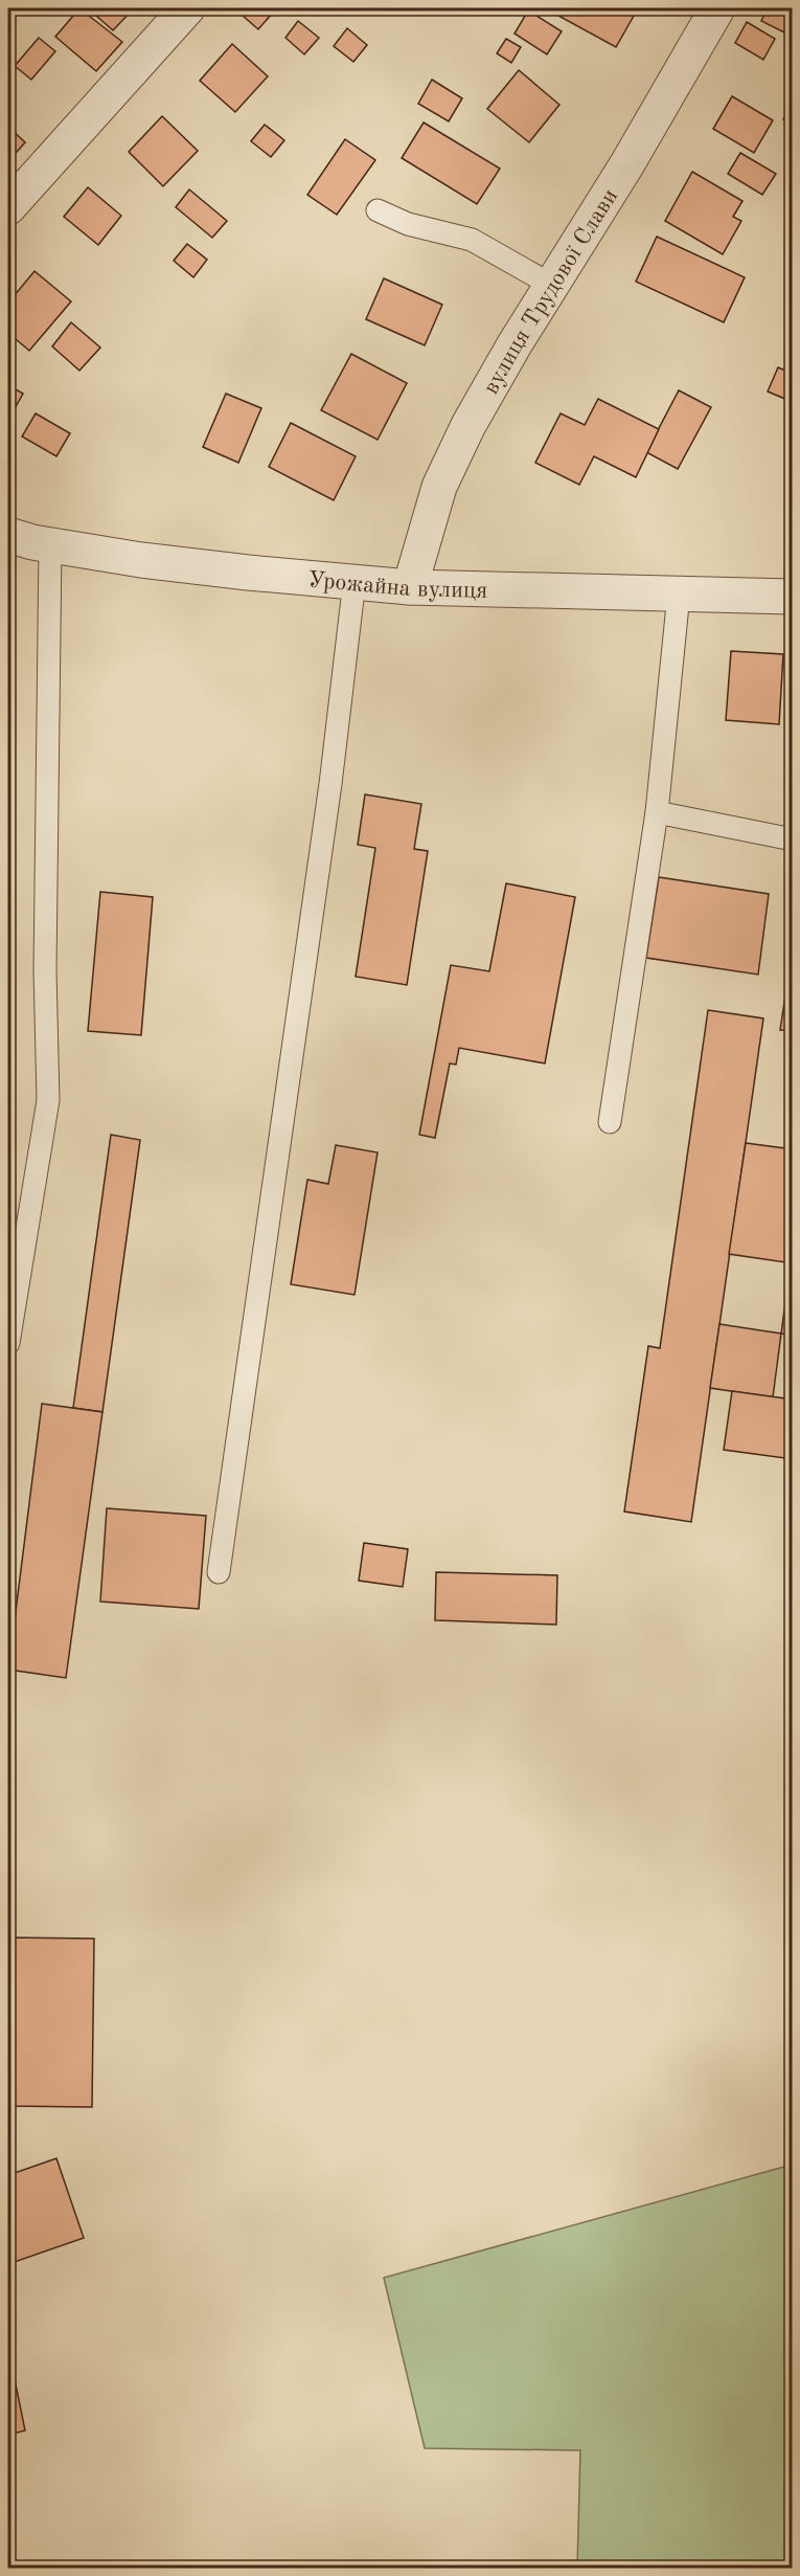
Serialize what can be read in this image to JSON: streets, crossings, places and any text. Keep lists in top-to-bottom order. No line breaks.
{"streets":{"street":["вулиця Трудової Слави","Урожайна вулиця"]},"crossings":[["вулиця Трудової Слави","Урожайна вулиця"]]}
